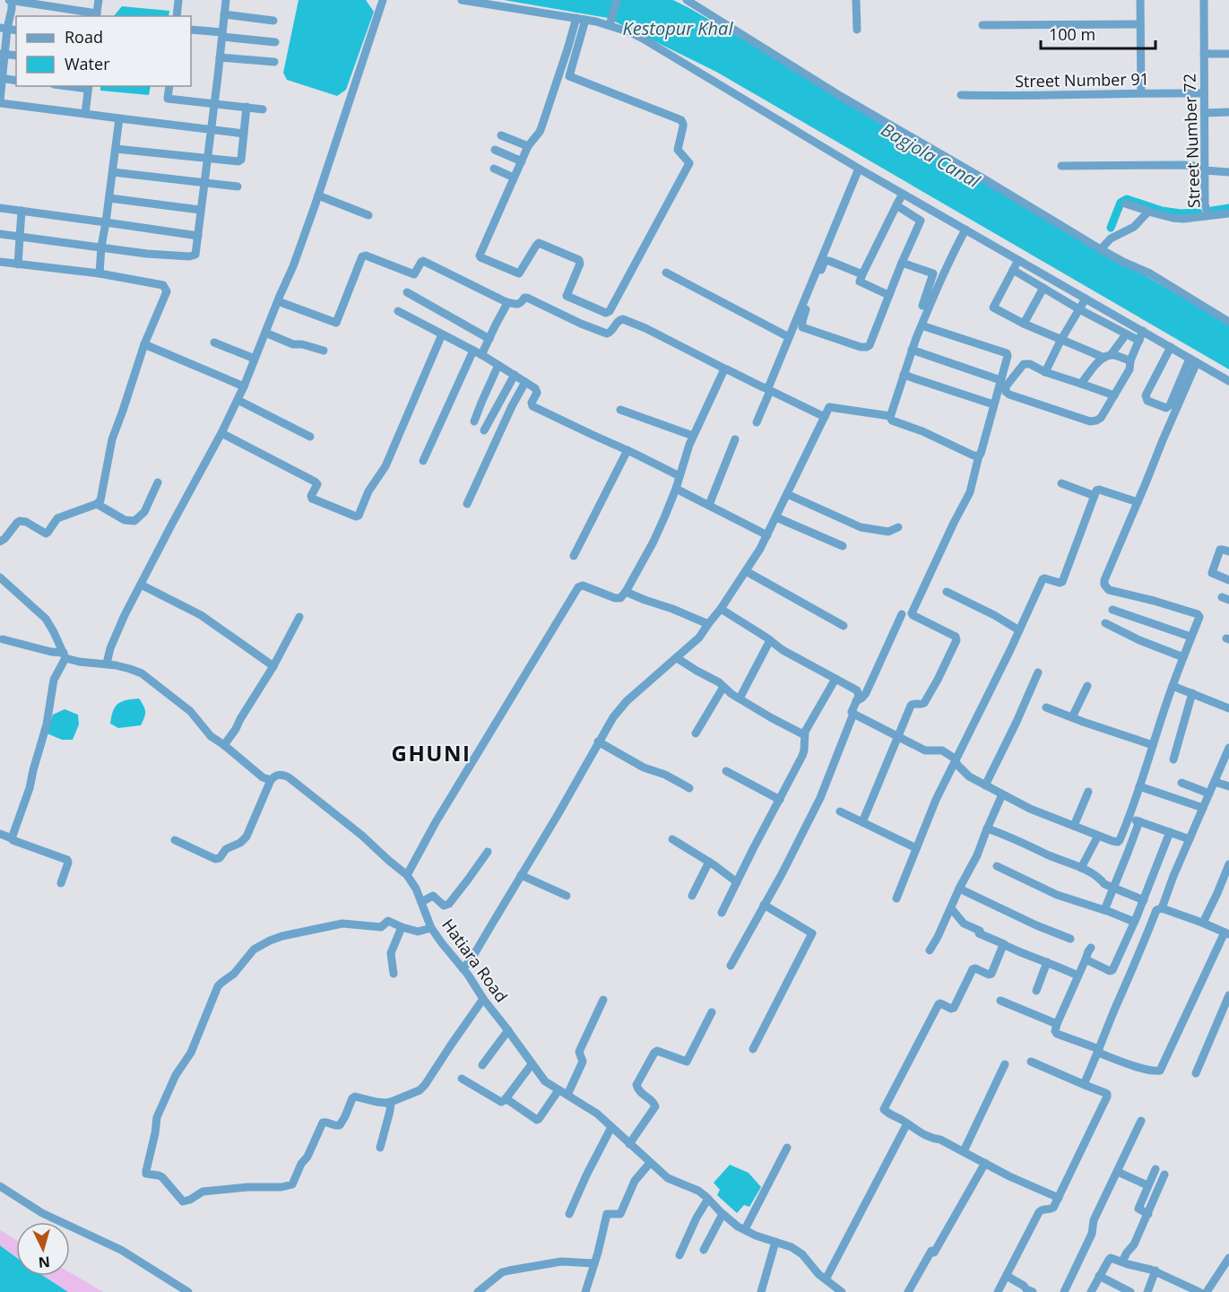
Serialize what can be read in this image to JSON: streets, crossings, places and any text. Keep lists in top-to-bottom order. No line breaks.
{"streets":{"street":["Street Number 91","Street Number 72","Hatiara Road"]},"crossings":[["Street Number 91","Street Number 72"]],"districts":["GHUNI"],"water":["Kestopur Khal","Bagjola Canal"],"legend":["Road","Water"],"scale_bar":"100 m","north":"bottom"}
